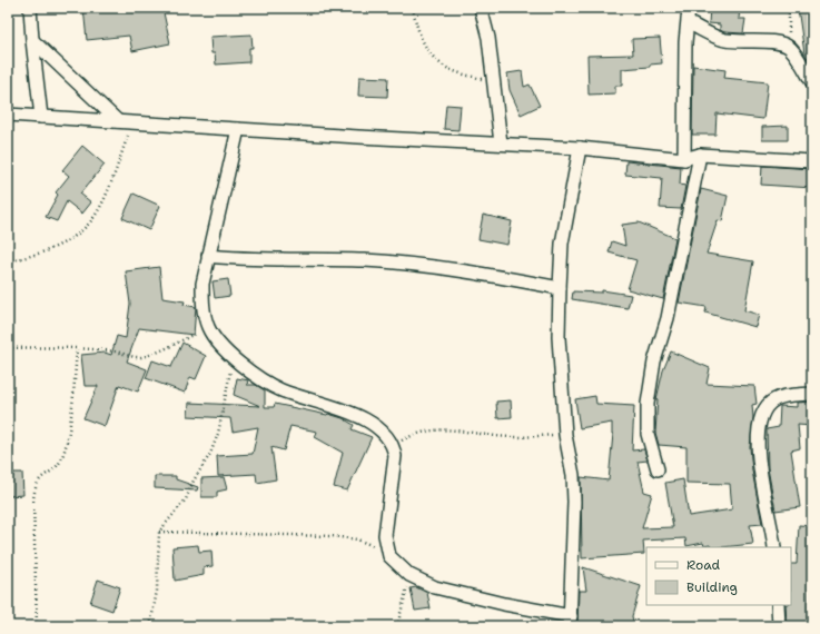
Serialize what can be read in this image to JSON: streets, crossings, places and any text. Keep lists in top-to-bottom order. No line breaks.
{"legend":["Road","Building"]}
